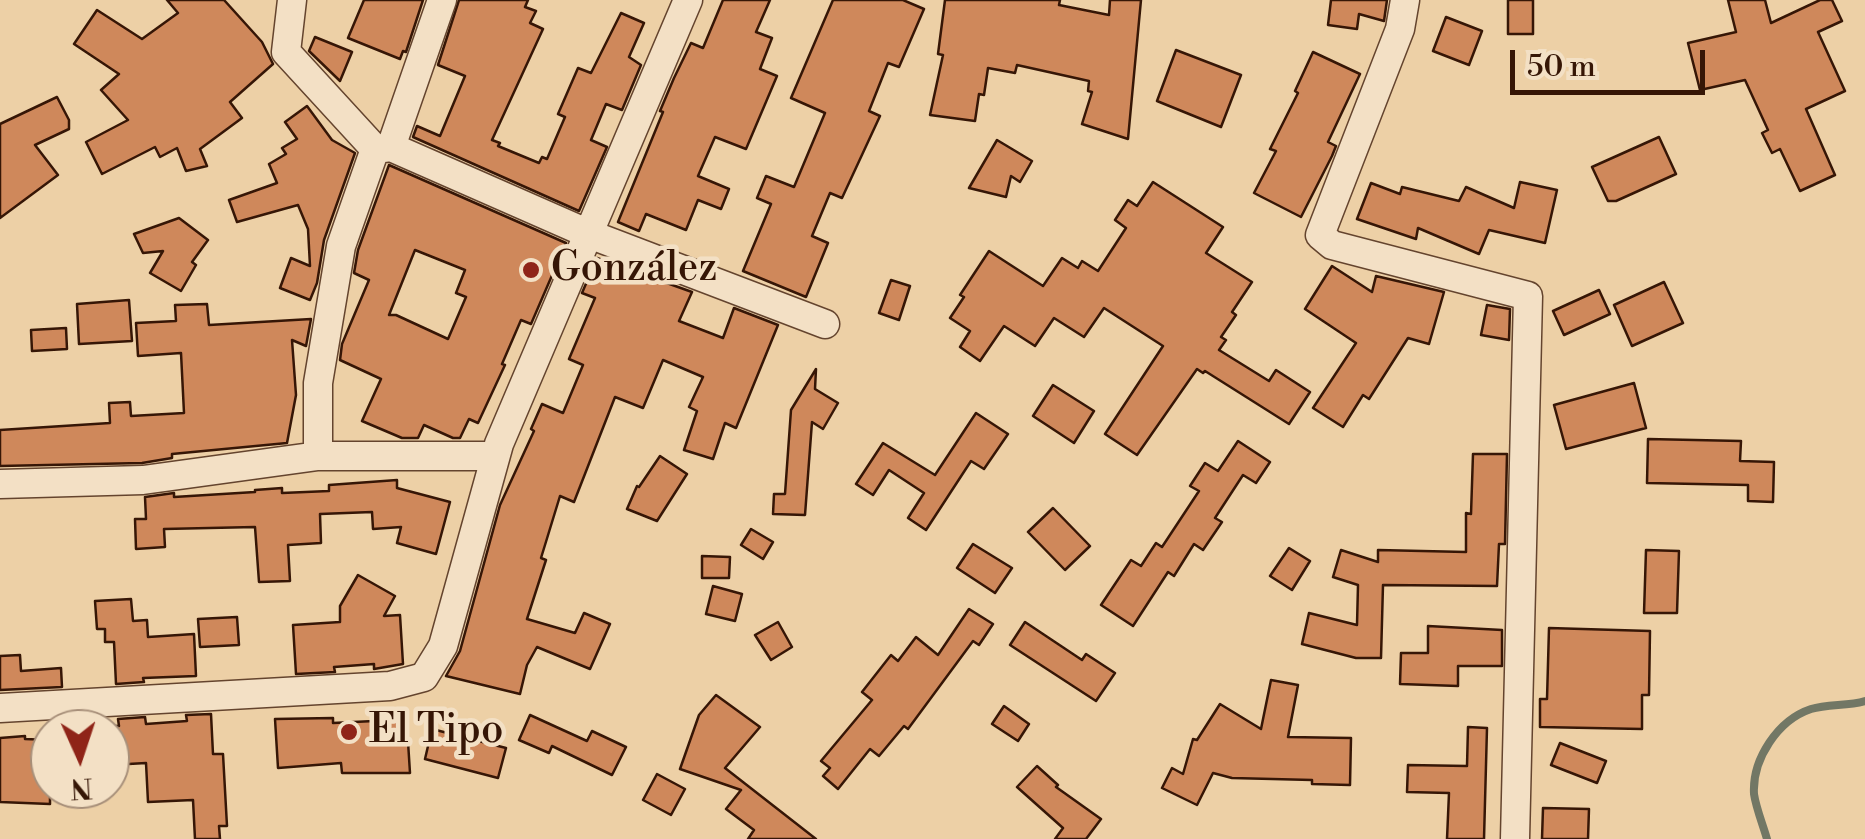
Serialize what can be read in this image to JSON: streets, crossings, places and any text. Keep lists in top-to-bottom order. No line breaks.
{"places":["González","El Tipo"],"scale_bar":"50 m","north":"bottom"}
